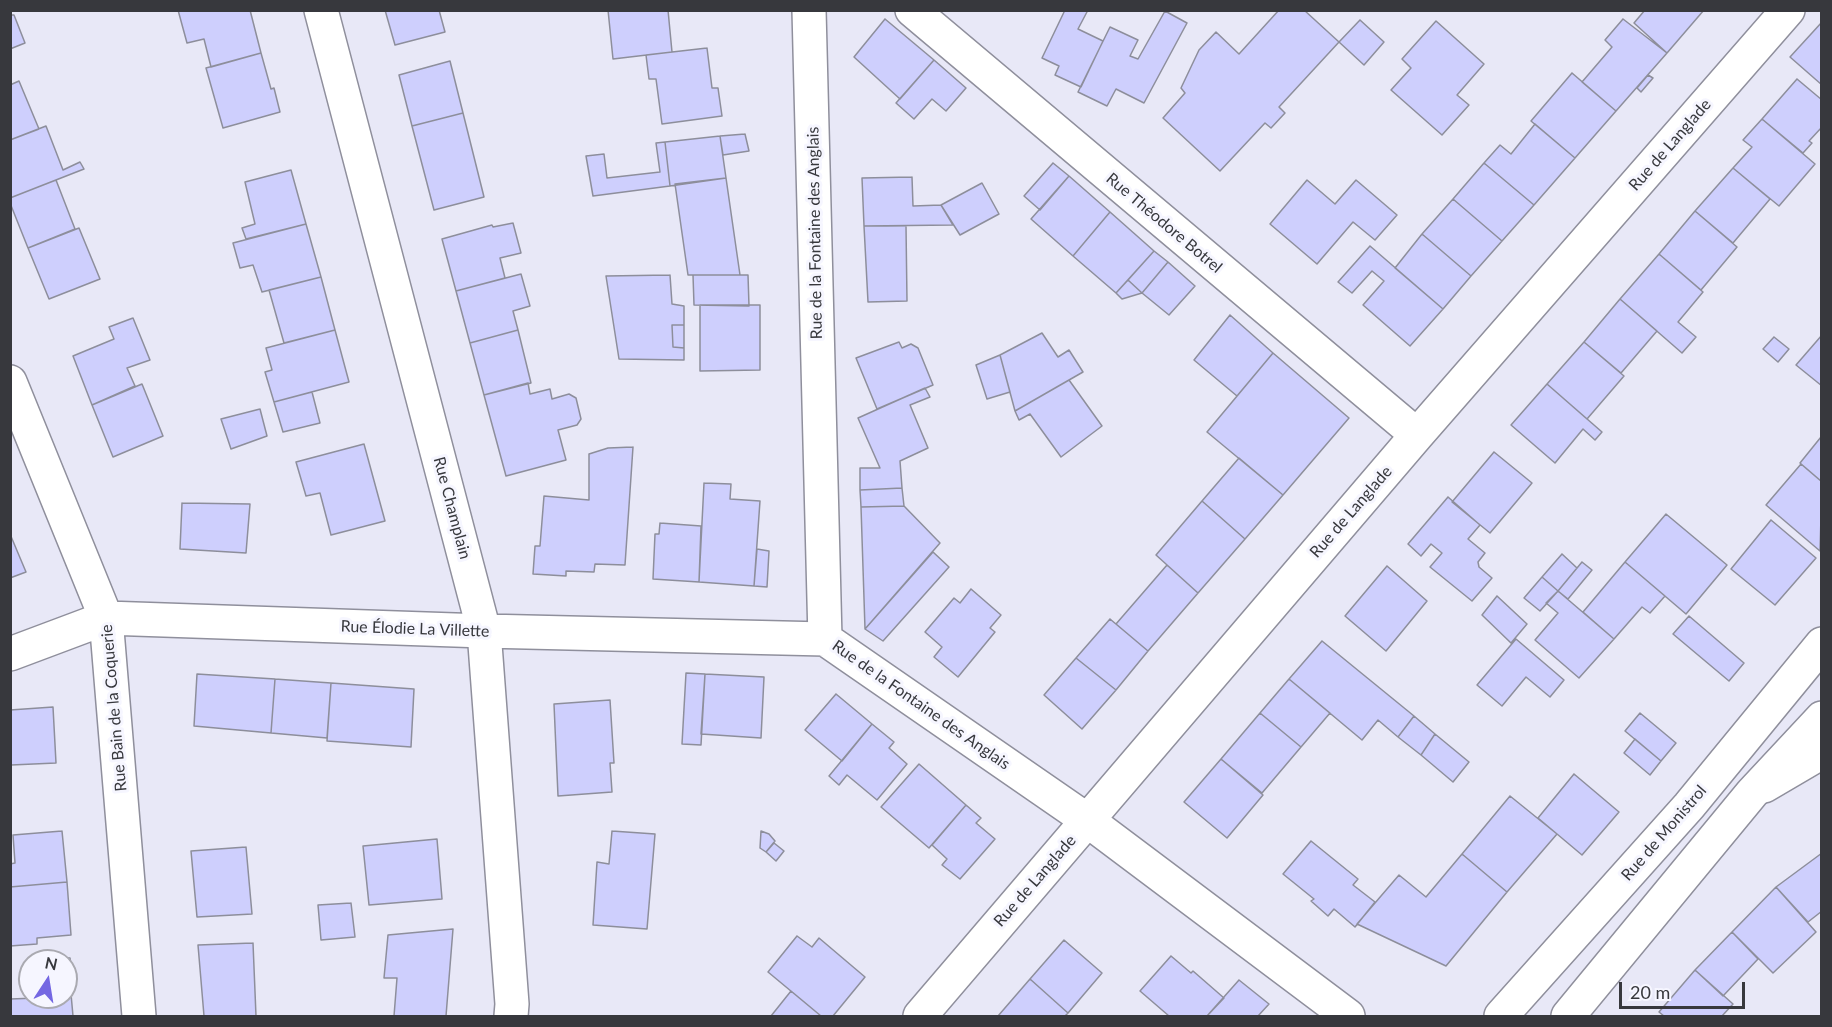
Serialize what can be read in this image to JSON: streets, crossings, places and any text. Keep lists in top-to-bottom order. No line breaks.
{"streets":{"street":["Rue de Langlade","Rue Théodore Botrel","Rue de la Fontaine des Anglais","Rue Champlain","Rue Élodie La Villette","Rue Bain de la Coquerie","Rue de Monistrol"]},"crossings":[["Rue de Langlade","Rue Théodore Botrel"],["Rue de Langlade","Rue de la Fontaine des Anglais"],["Rue de la Fontaine des Anglais","Rue Élodie La Villette"],["Rue Champlain","Rue Élodie La Villette"],["Rue Élodie La Villette","Rue Bain de la Coquerie"]],"scale_bar":"20 m","north":"top"}
